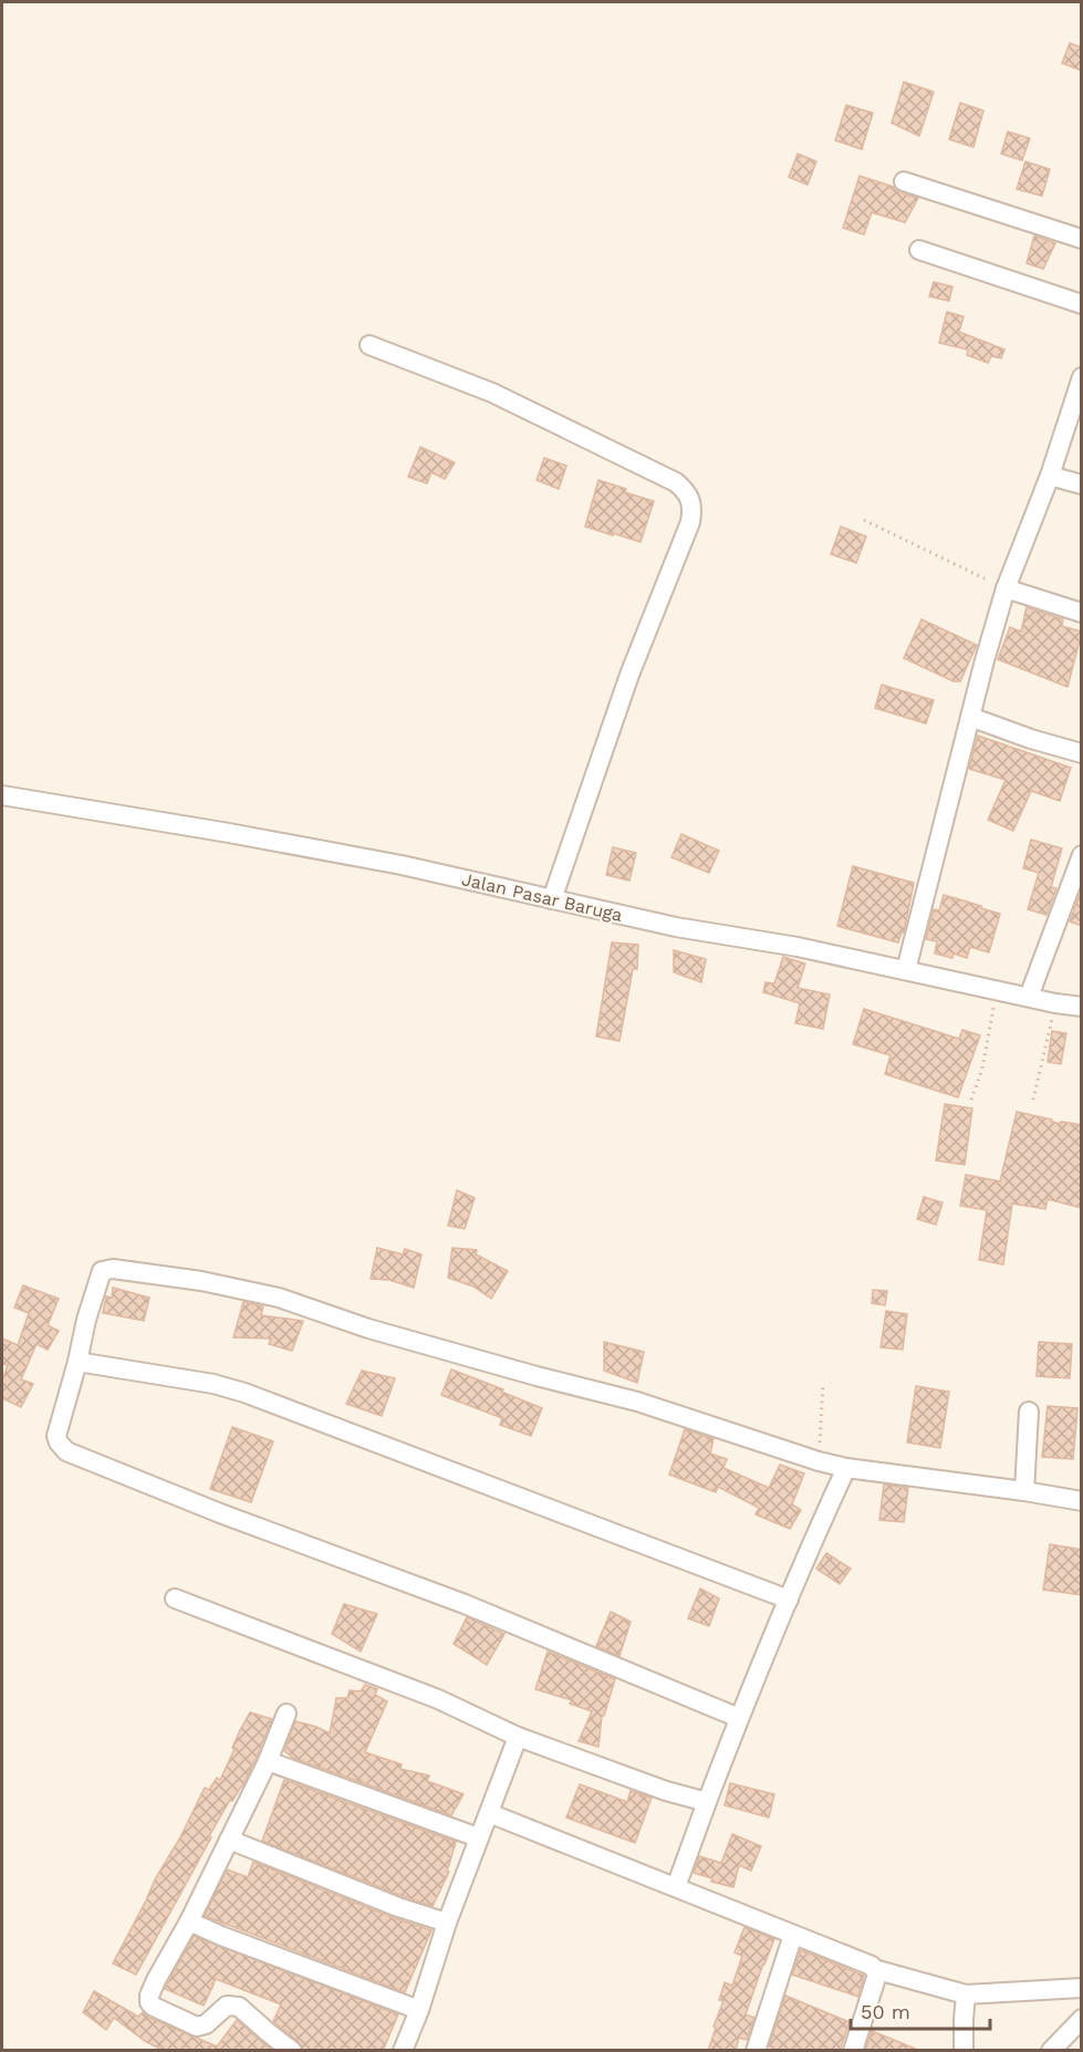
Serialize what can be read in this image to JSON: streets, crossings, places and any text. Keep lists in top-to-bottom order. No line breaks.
{"streets":{"street":["Jalan Pasar Baruga"]},"scale_bar":"50 m"}
